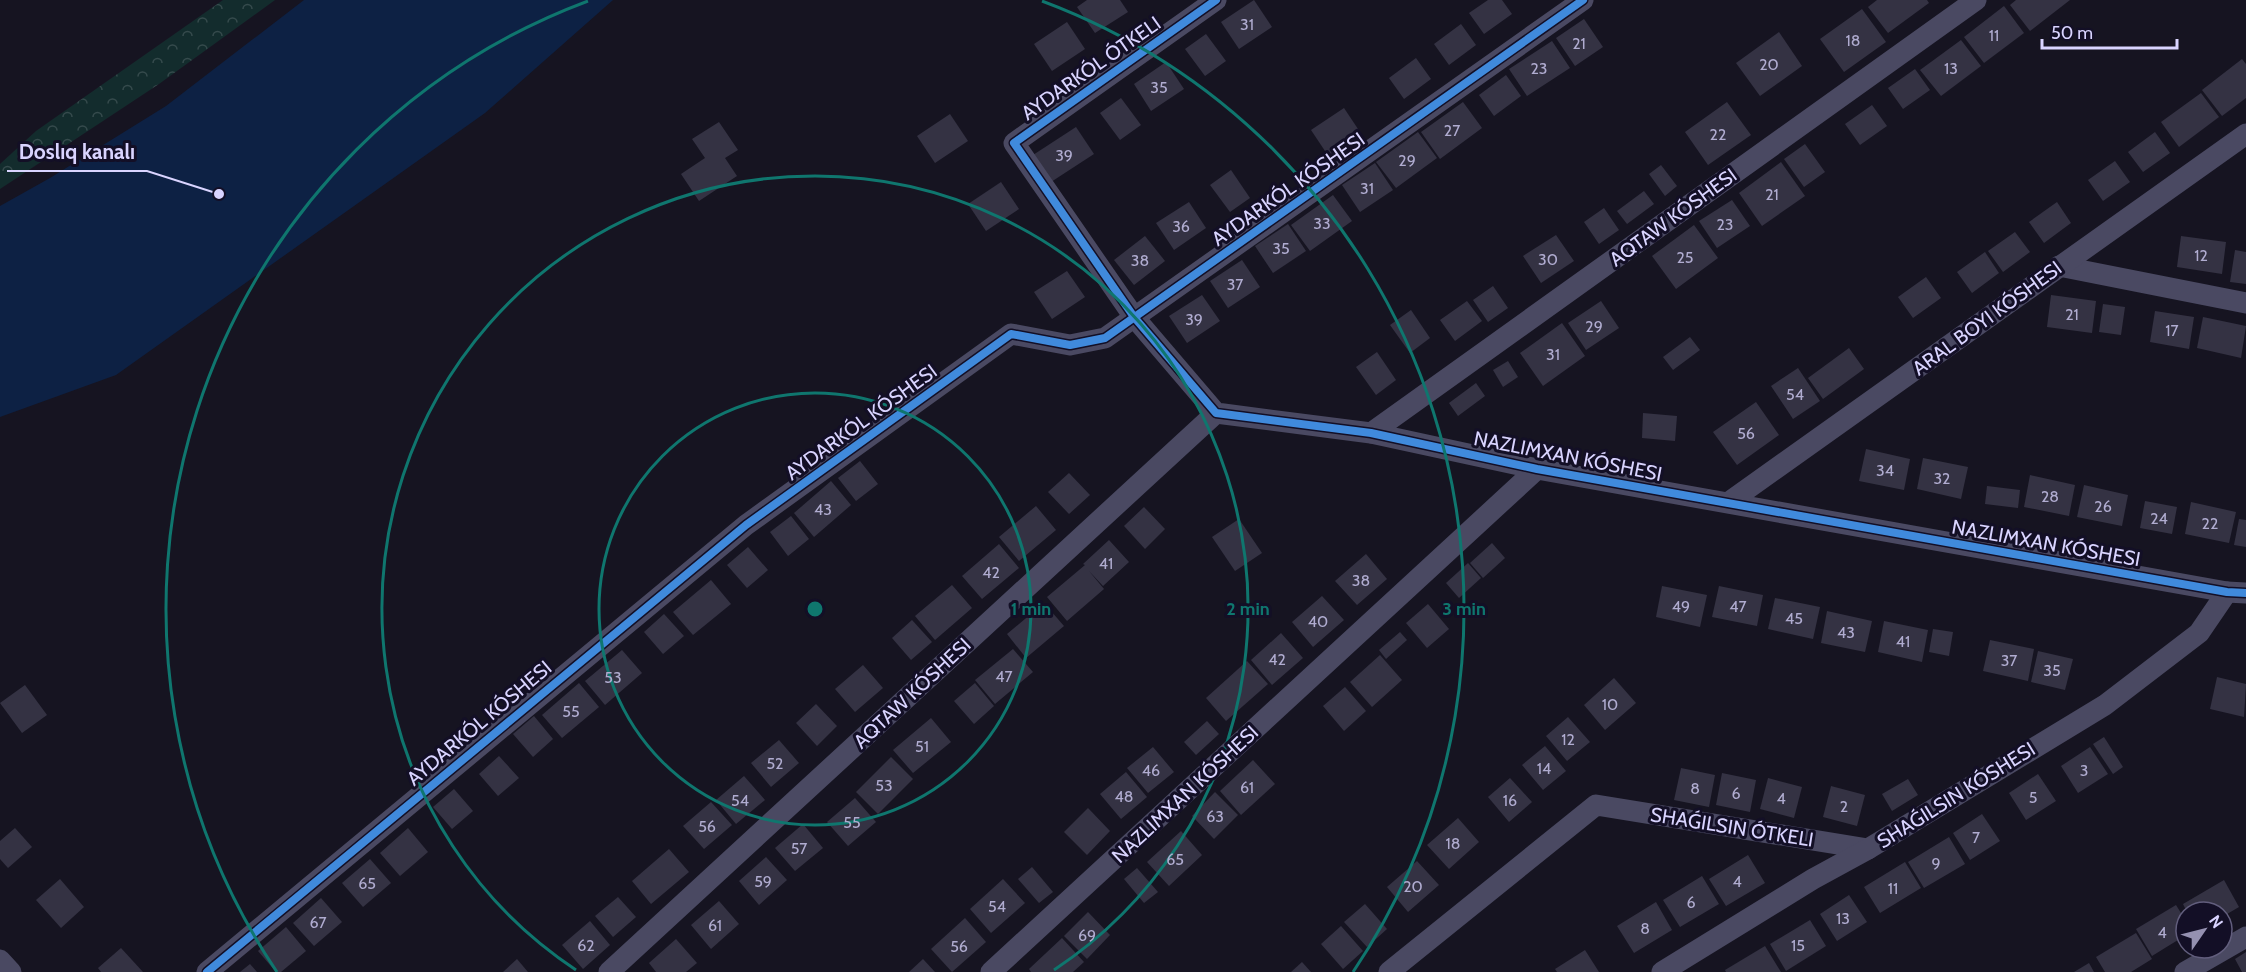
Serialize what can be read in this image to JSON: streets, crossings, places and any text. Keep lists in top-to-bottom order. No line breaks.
{"streets":{"street":["AYDARKÓL ÓTKELI","AYDARKÓL KÓSHESI","AQTAW KÓSHESI"],"cycle path":["NAZLIMXAN KÓSHESI"]},"crossings":[["AYDARKÓL ÓTKELI","AYDARKÓL KÓSHESI"]],"places":["Doslıq kanalı"],"house_numbers":["31","11","18","21","20","23","13","35","27","22","39","29","31","21","33","23","36","35","12","25","30","38","37","21","39","29","17","31","54","56","34","32","28","26","43","24","22","41","42","38","49","47","45","40","43","41","42","37","35","47","53","10","55","12","51","52","14","46","3","53","61","8","6","48","5","4","54","16","2","63","55","56","7","18","57","65","9","59","4","65","20","11","6","54","13","67","61","8","4","69","62","15","56"],"scale_bar":"50 m","north":"top right","rings":["1 min","2 min","3 min"]}
